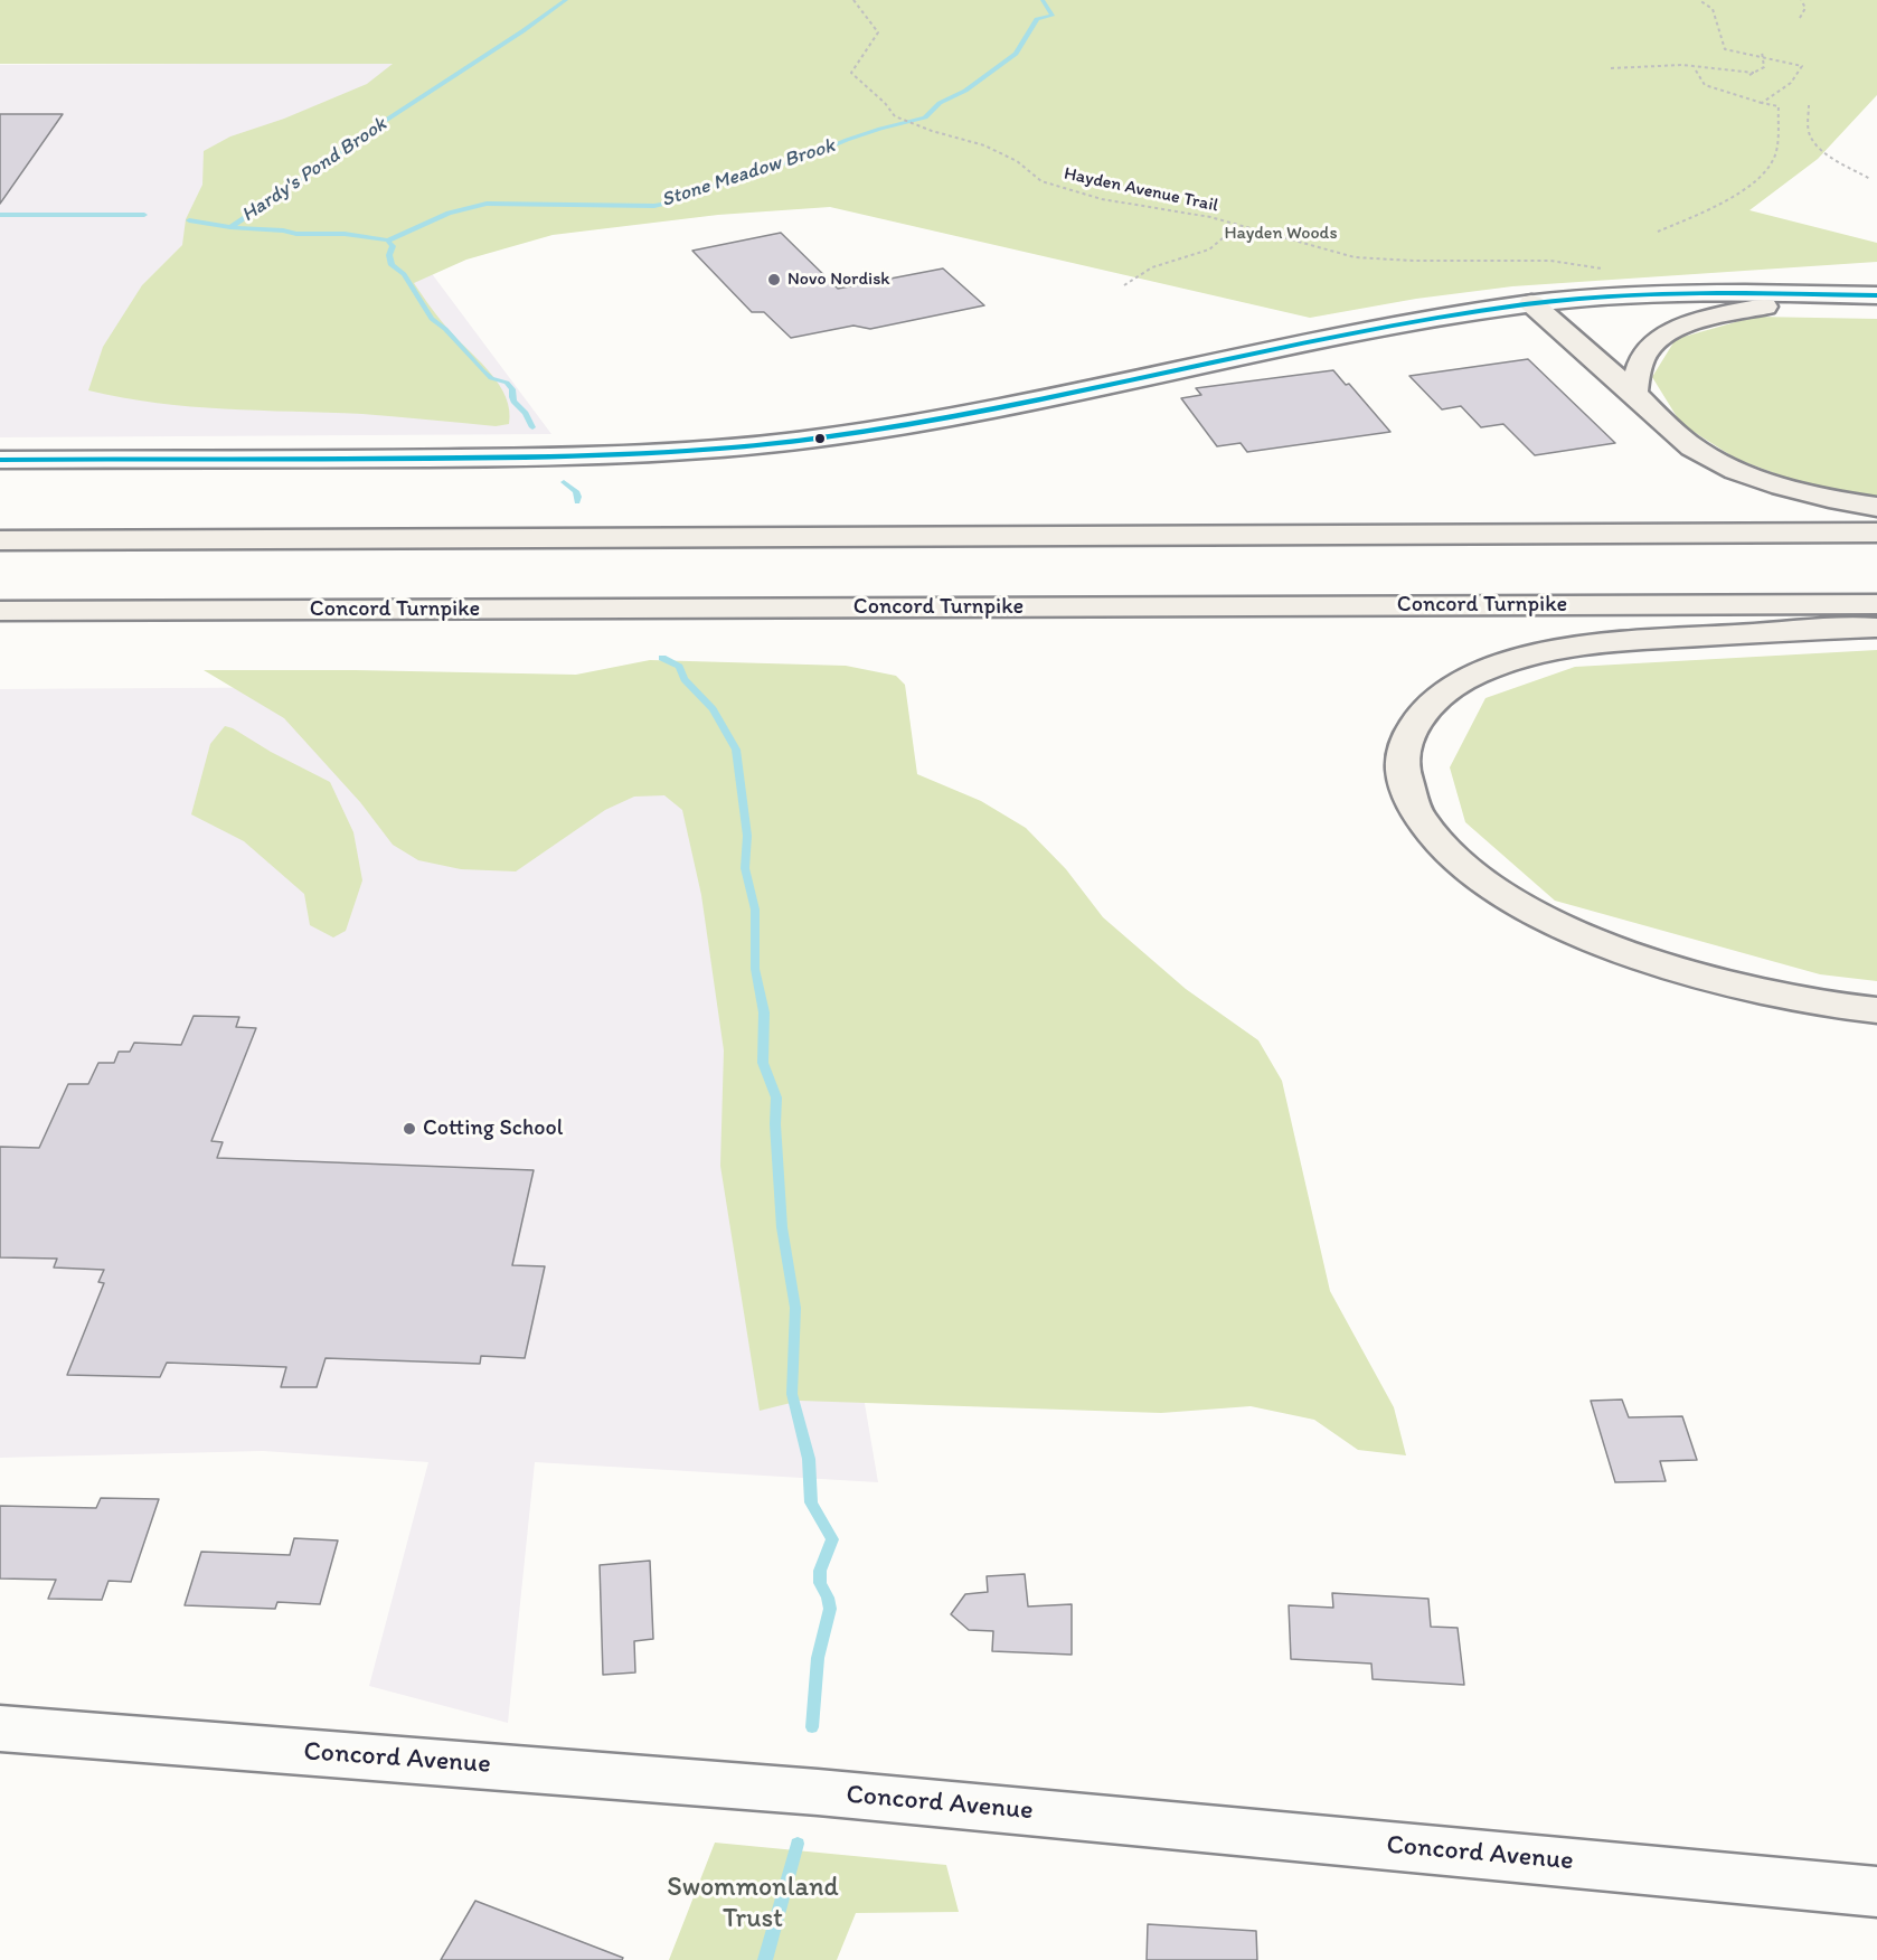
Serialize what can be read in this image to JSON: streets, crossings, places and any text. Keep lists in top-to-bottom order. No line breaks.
{"streets":{"highway":["Concord Turnpike"],"street":["Concord Avenue"],"path":["Hayden Avenue Trail"]},"water":["Hardy's Pond Brook","Stone Meadow Brook"],"parks":["Hayden Woods","Swommonland Trust"],"places":["Novo Nordisk","Cotting School"]}
